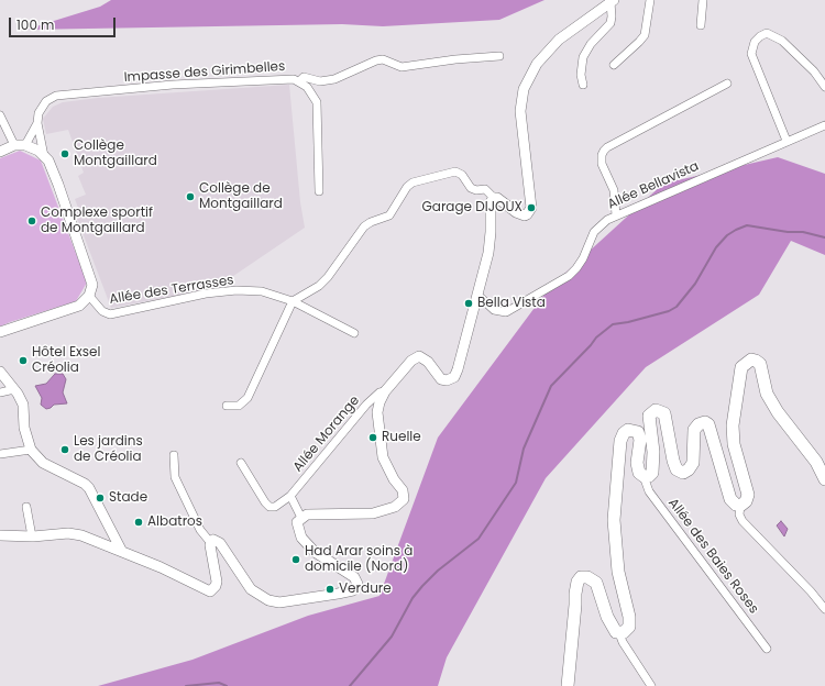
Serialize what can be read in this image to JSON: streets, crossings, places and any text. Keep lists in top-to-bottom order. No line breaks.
{"streets":{"street":["Impasse des Girimbelles","Allée Bellavista","Allée des Terrasses","Allée Morange","Allée des Baies Roses"]},"places":["Collège Montgaillard","Collège de Montgaillard","Garage DIJOUX","Complexe sportif de Montgaillard","Bella Vista","Hôtel Exsel Créolia","Ruelle","Les jardins de Créolia","Stade","Albatros","Had Arar soins à domicile (Nord)","Verdure"],"scale_bar":"100 m"}
